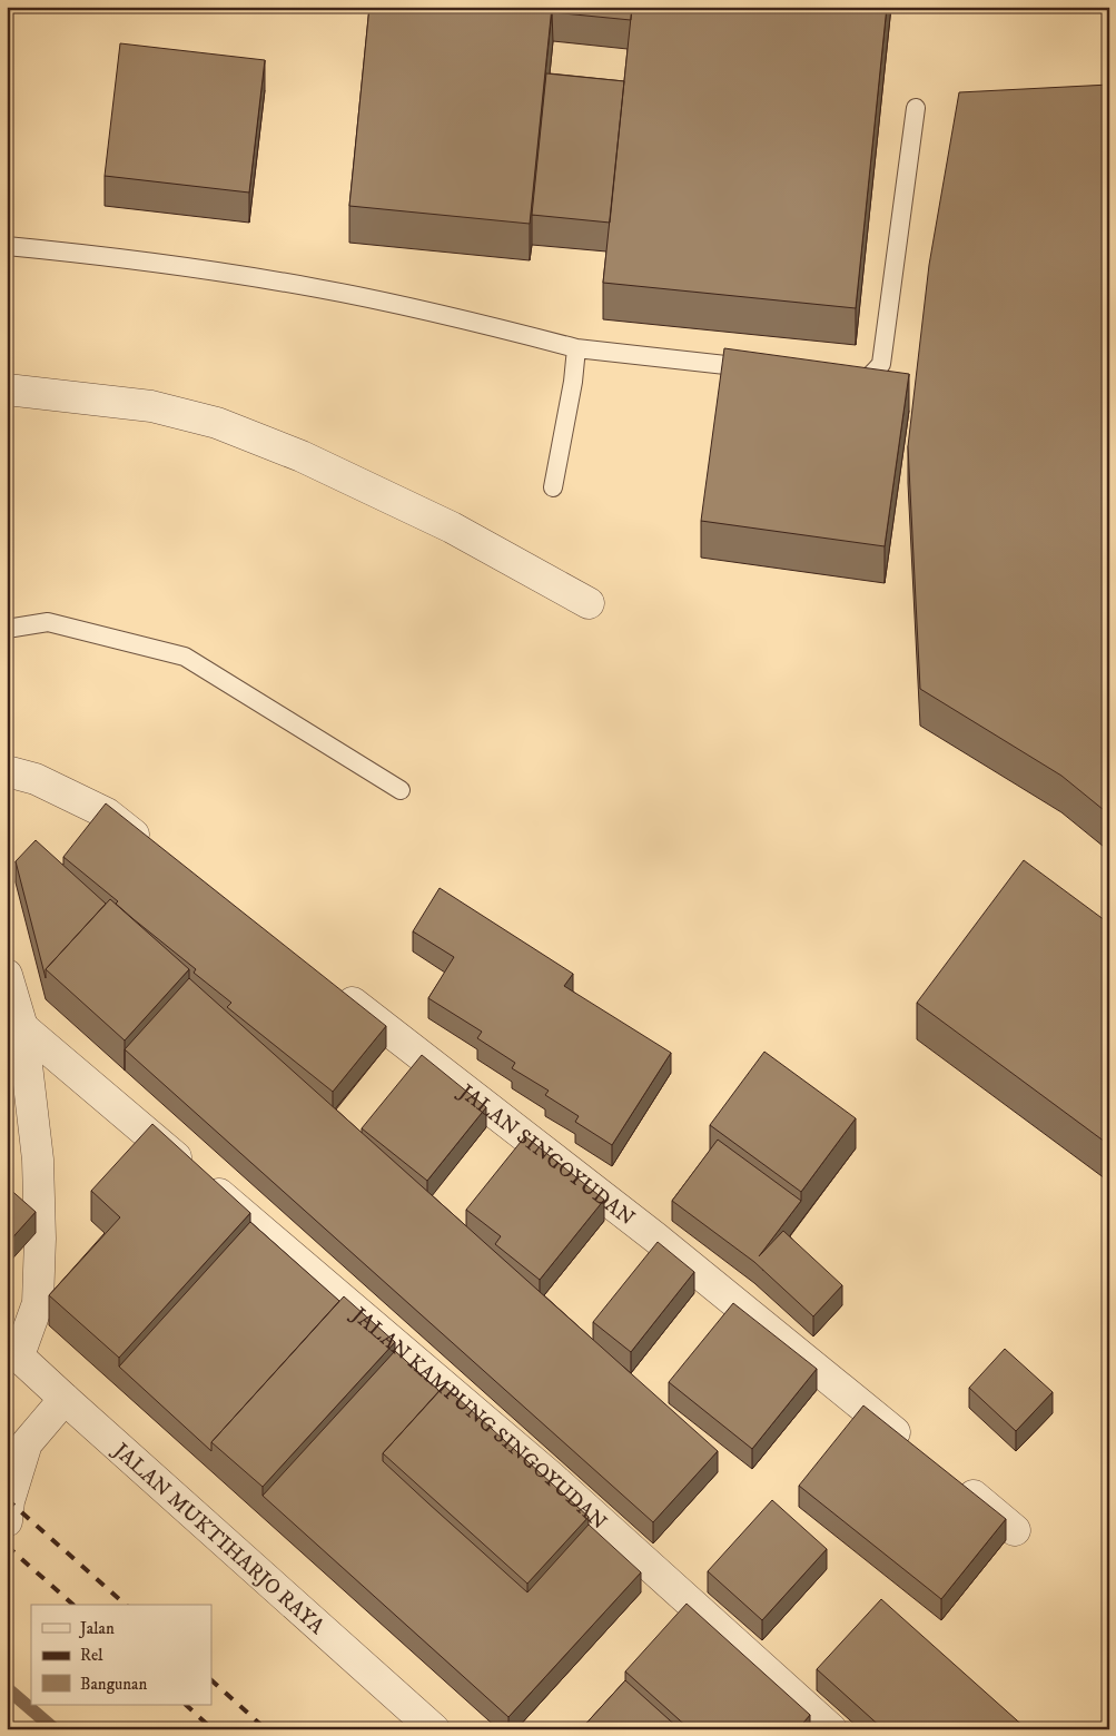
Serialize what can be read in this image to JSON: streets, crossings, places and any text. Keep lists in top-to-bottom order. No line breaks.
{"streets":{"street":["JALAN SINGOYUDAN","JALAN KAMPUNG SINGOYUDAN","JALAN MUKTIHARJO RAYA"]},"legend":["Jalan","Rel","Bangunan"]}
